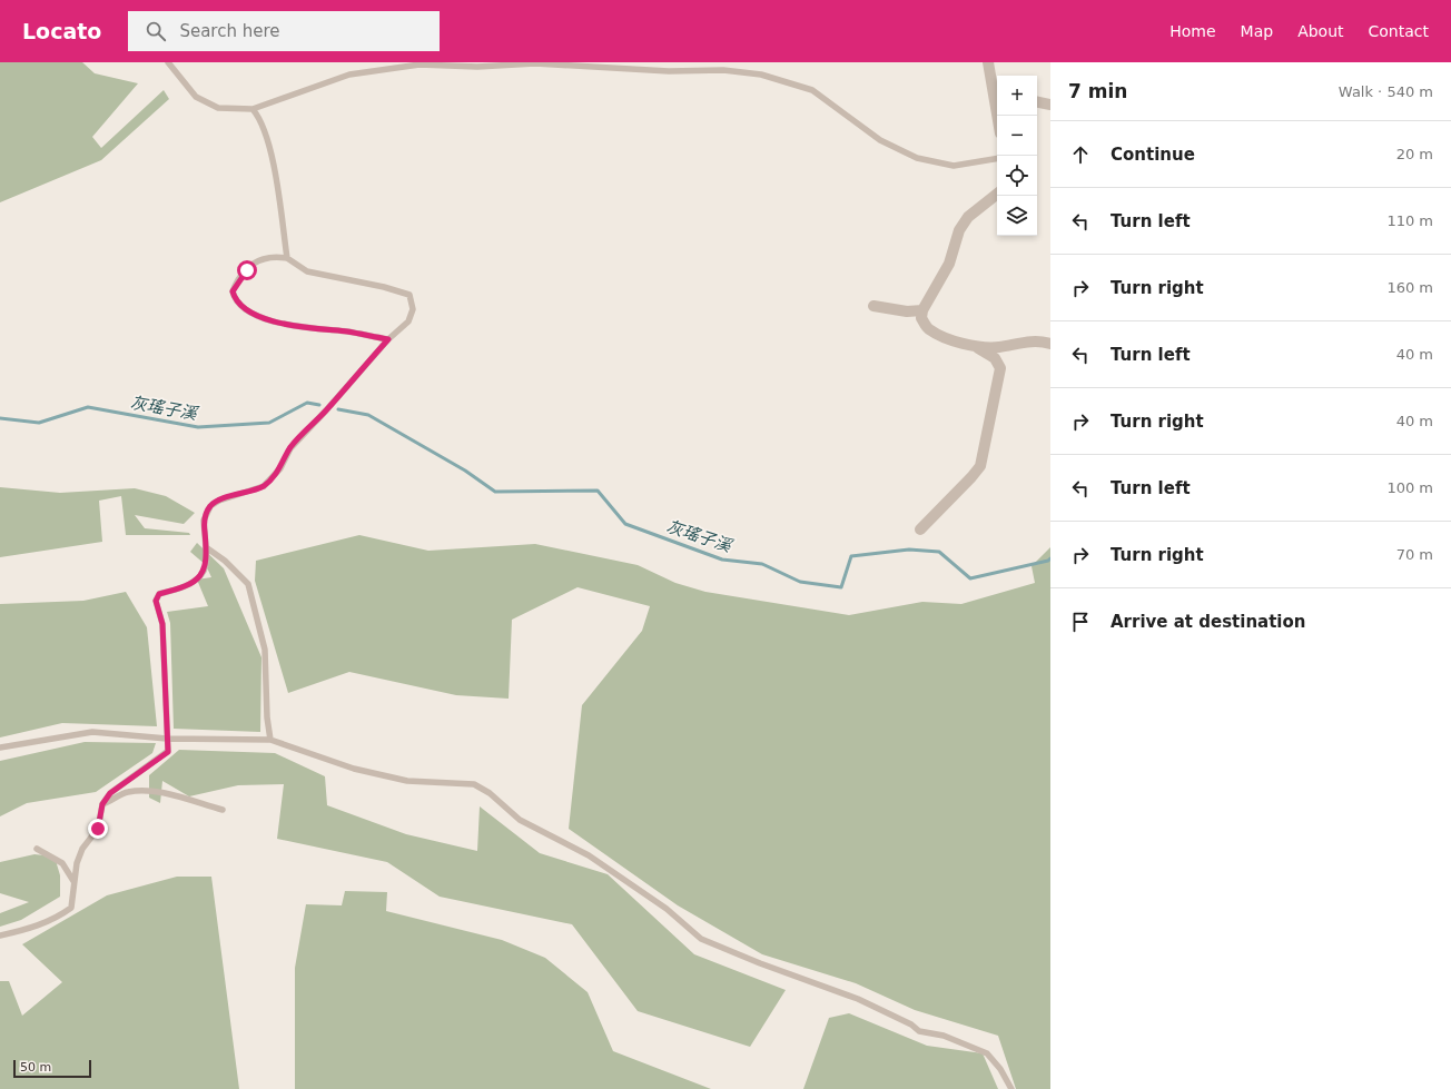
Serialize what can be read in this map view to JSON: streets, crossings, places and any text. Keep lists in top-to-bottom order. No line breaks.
{"water":["灰瑤子溪"],"scale_bar":"50 m","page":{"header":"Locato","search":"Search here","nav":["Home","Map","About","Contact"],"heading":["7 min","Walk · 540 m"],"map_buttons":["+","−"],"list":[["Continue","20 m"],["Turn left","110 m"],["Turn right","160 m"],["Turn left","40 m"],["Turn right","40 m"],["Turn left","100 m"],["Turn right","70 m"],"Arrive at destination"],"scale":"50 m"}}
